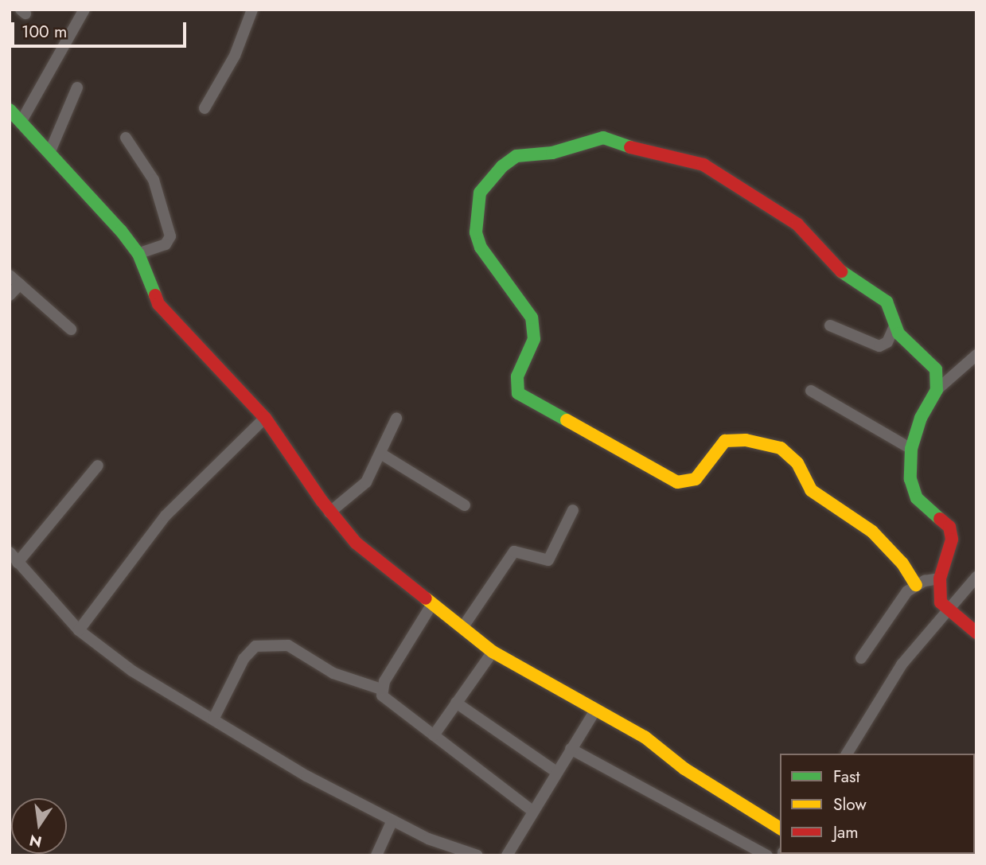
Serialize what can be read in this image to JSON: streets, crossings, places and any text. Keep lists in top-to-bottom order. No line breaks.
{"legend":["Fast","Slow","Jam"],"scale_bar":"100 m","north":"bottom"}
